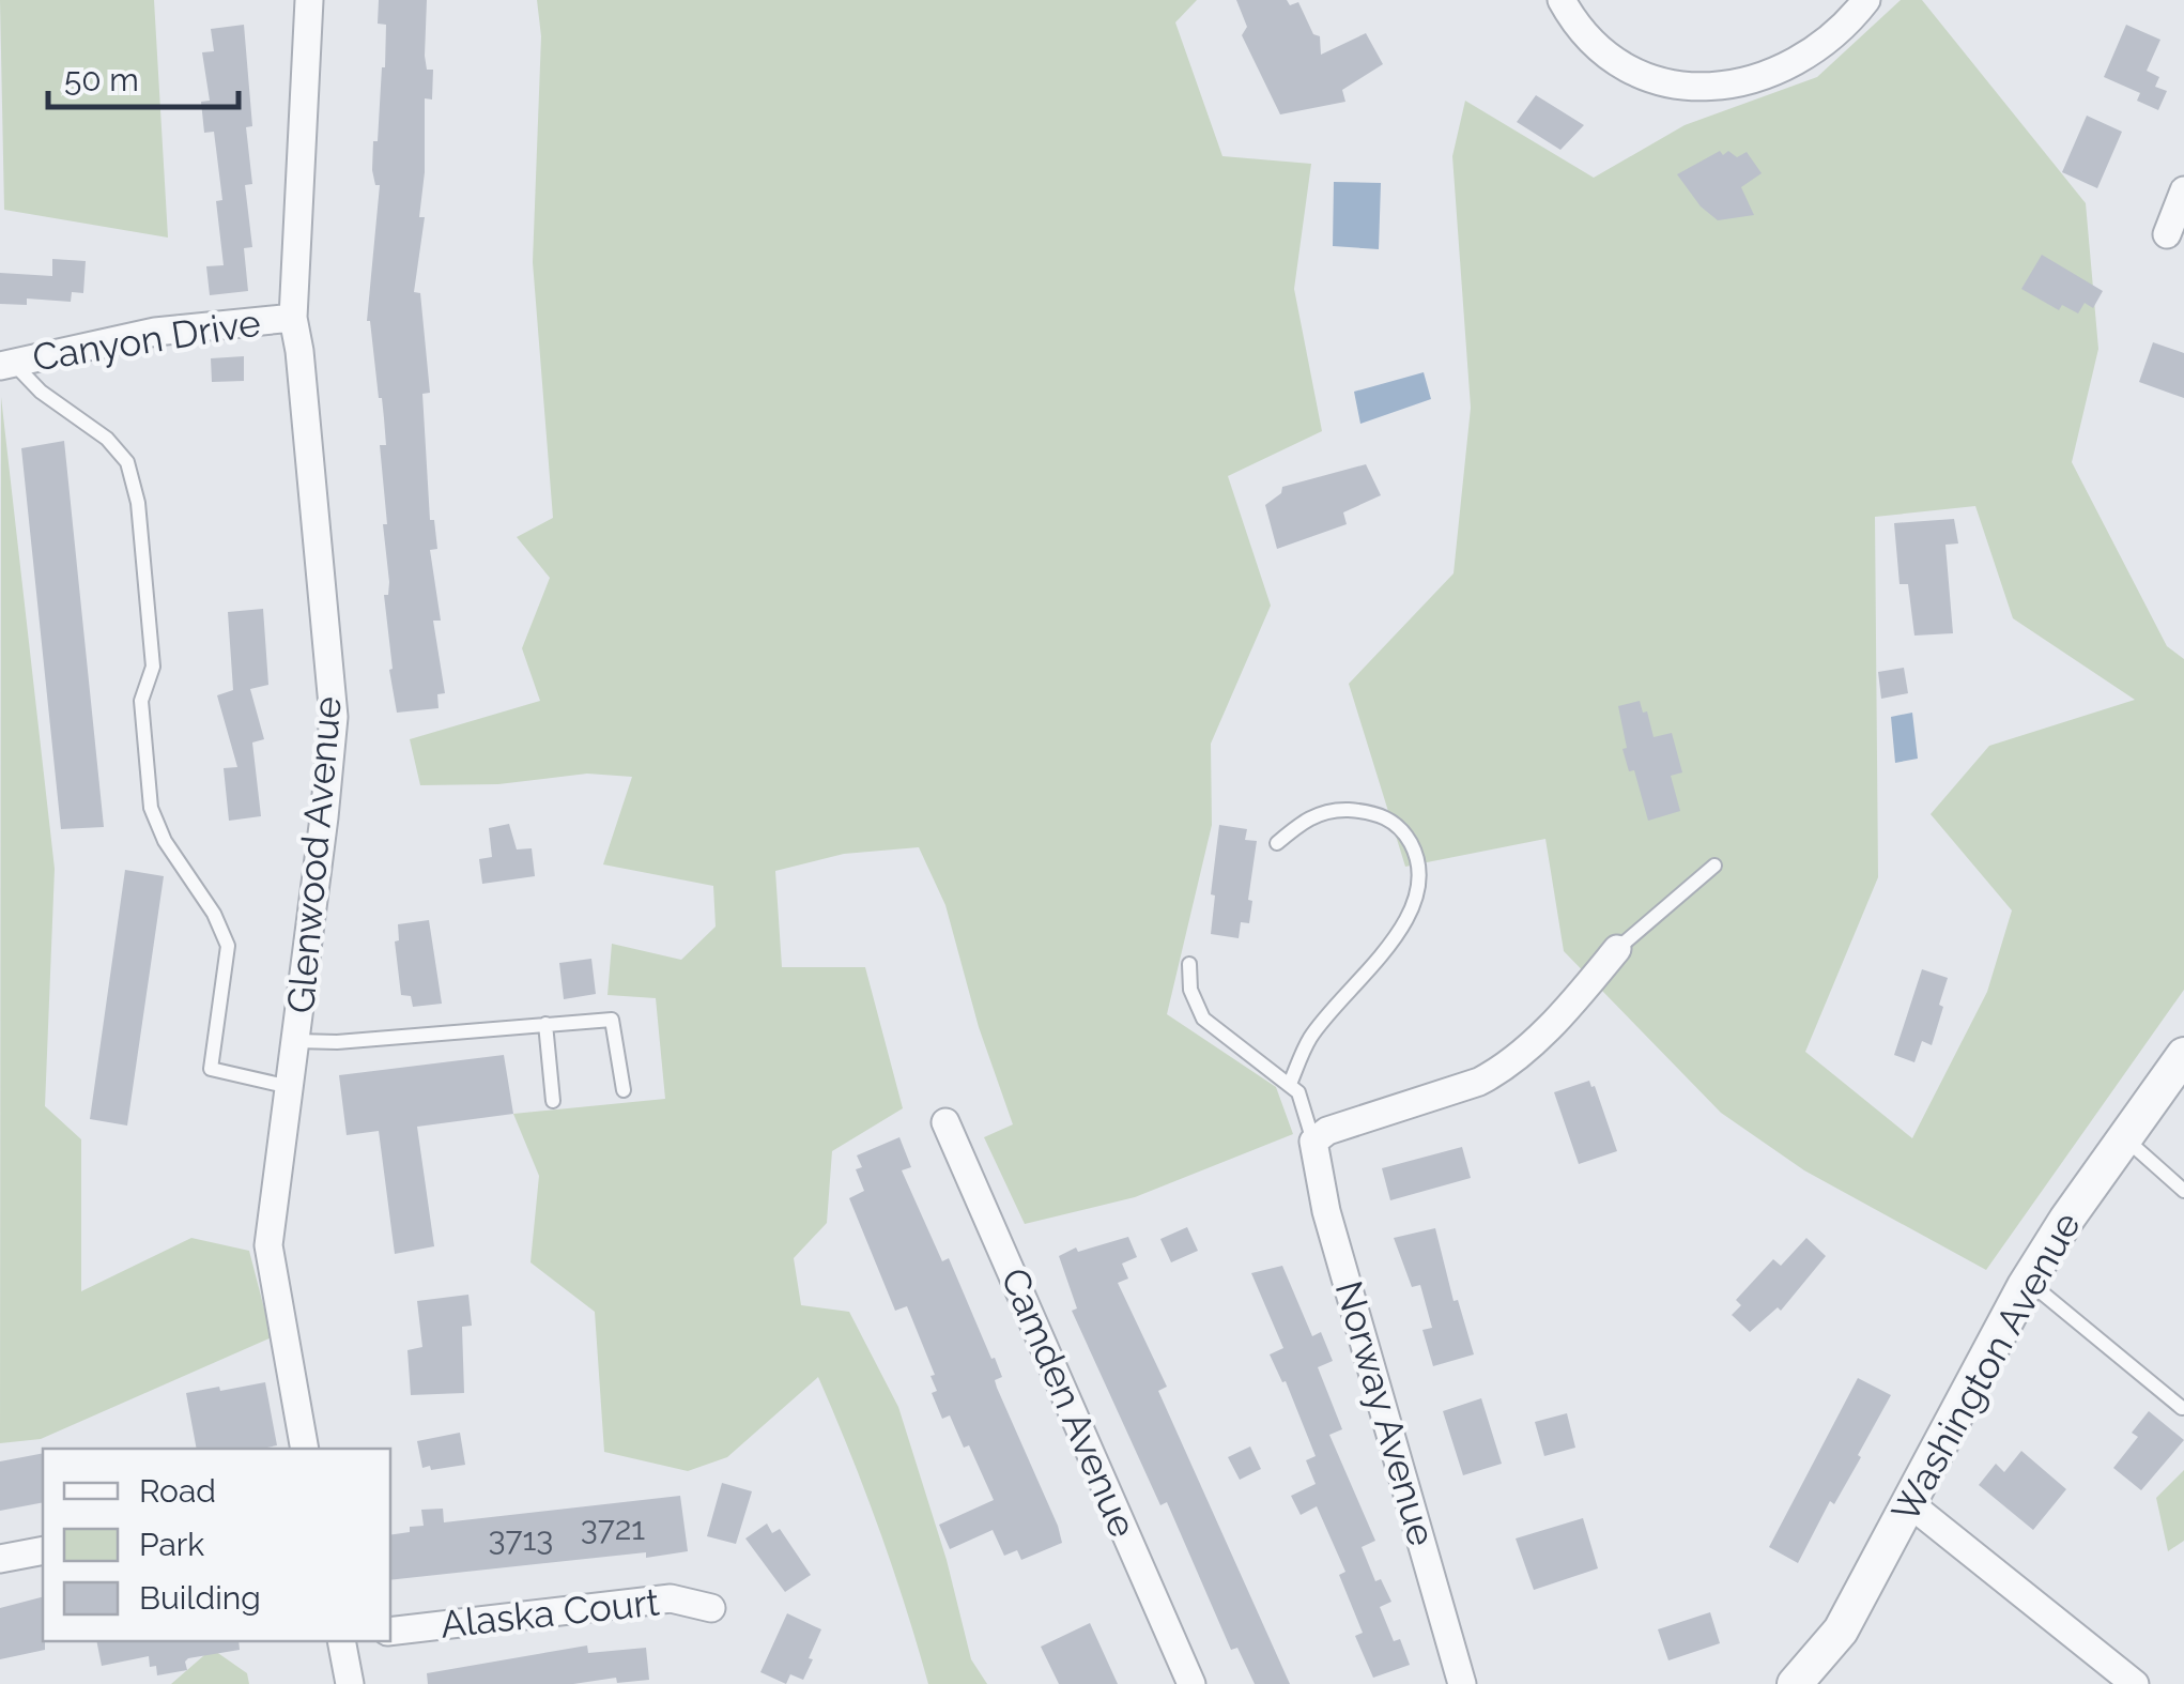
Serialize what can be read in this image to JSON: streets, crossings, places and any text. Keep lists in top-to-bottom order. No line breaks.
{"streets":{"street":["Canyon Drive","Glenwood Avenue","Washington Avenue","Camden Avenue","Norway Avenue","Alaska Court"]},"crossings":[["Canyon Drive","Glenwood Avenue"]],"house_numbers":["3721","3713"],"legend":["Road","Park","Building"],"scale_bar":"50 m"}
